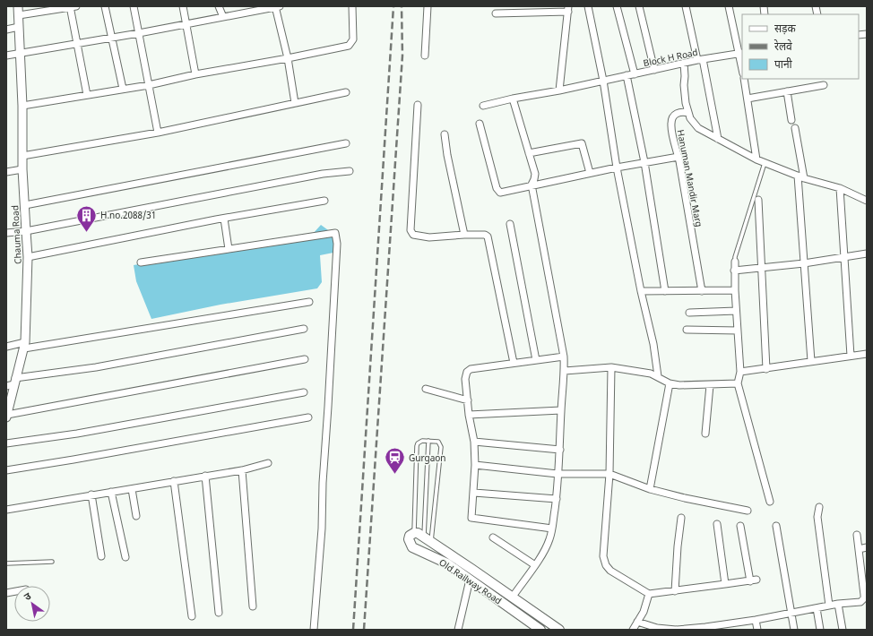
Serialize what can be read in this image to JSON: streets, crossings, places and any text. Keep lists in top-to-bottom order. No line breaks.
{"streets":{"main road":["Old Railway Road"],"street":["Block H Road","Hanuman Mandir Marg","Chauma Road"]},"places":{"building":["H.no.2088/31"],"station":["Gurgaon"]},"legend":["सड़क","रेलवे","पानी"],"north":"top left"}
